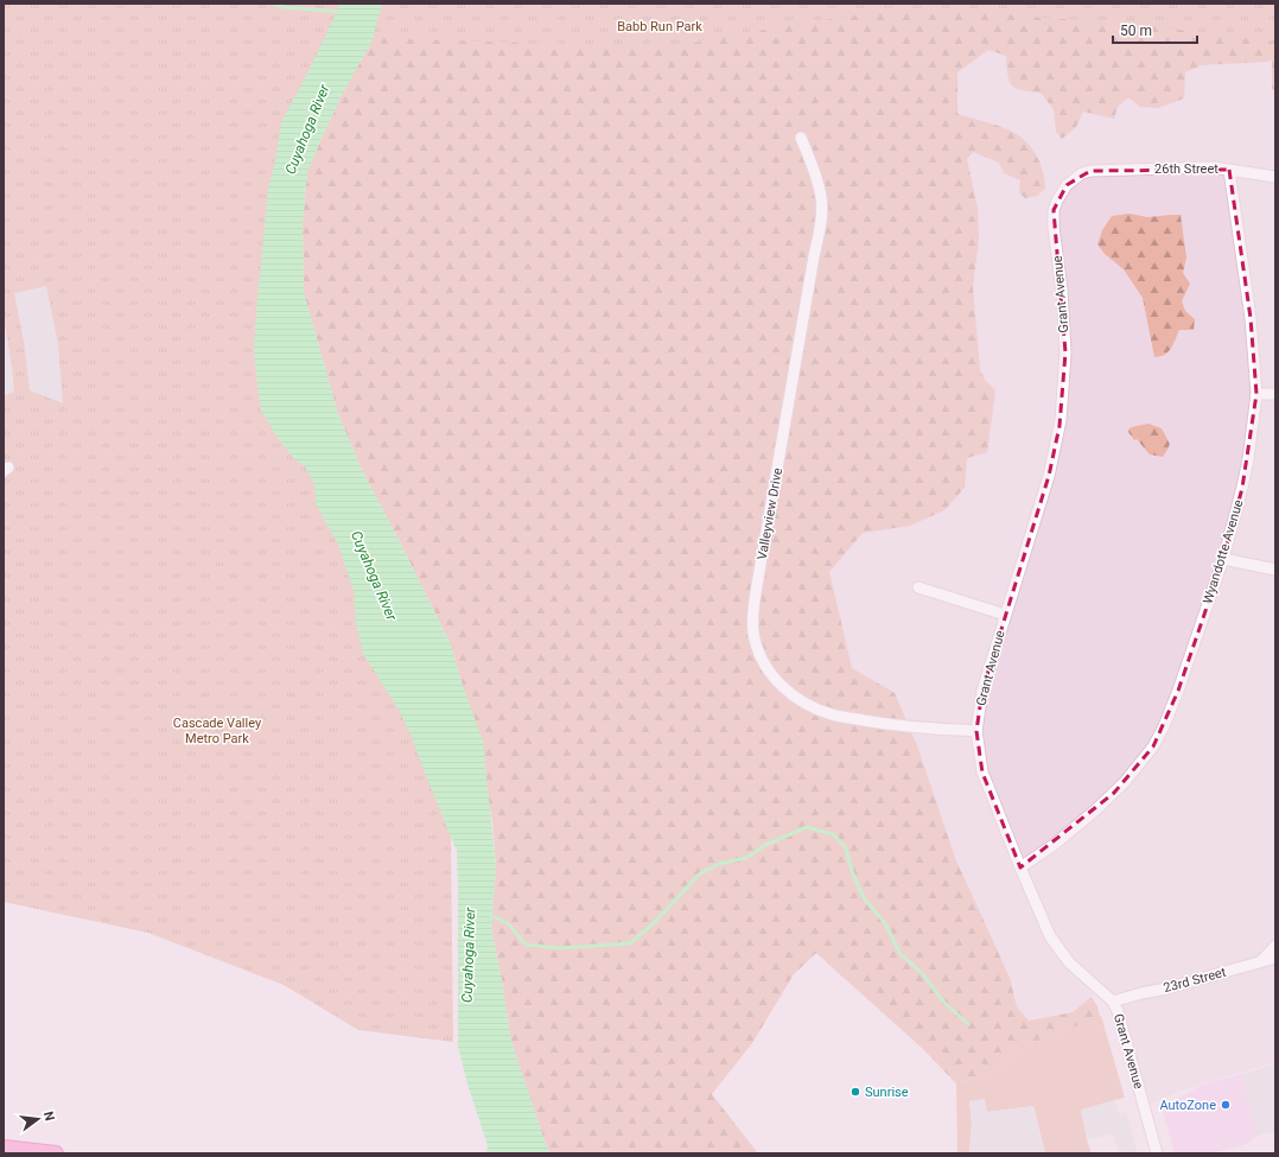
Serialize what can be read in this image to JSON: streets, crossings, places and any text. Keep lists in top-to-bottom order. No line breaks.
{"streets":{"street":["26th Street","Grant Avenue","Valleyview Drive","Wyandotte Avenue","23rd Street"]},"crossings":[["26th Street","Grant Avenue"],["26th Street","Wyandotte Avenue"],["Grant Avenue","Valleyview Drive"],["Grant Avenue","Wyandotte Avenue"],["Grant Avenue","23rd Street"]],"water":["Cuyahoga River"],"parks":["Babb Run Park","Cascade Valley Metro Park"],"places":["Sunrise","AutoZone"],"scale_bar":"50 m","north":"right"}
